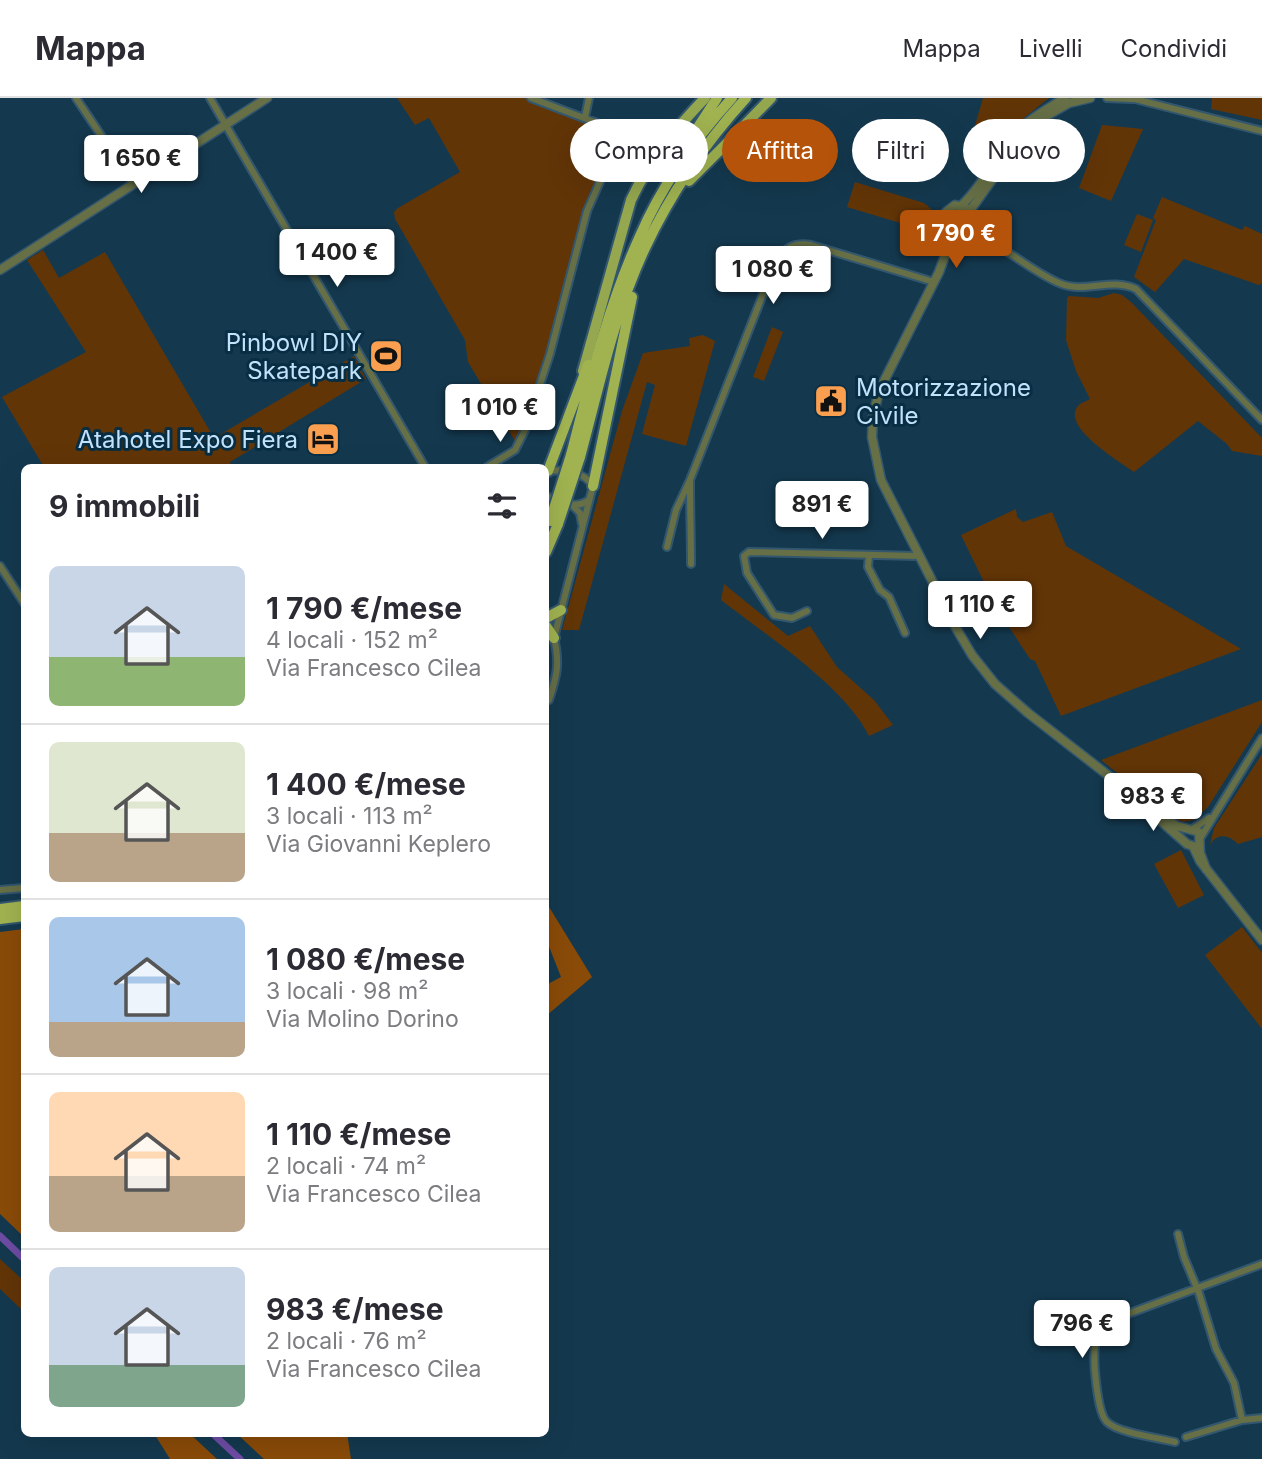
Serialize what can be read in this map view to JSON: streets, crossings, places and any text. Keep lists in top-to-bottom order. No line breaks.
{"places":{"sports":["Pinbowl DIY Skatepark"],"public building":["Motorizzazione Civile"],"hotel":["Atahotel Expo Fiera"]},"page":{"header":"Mappa","nav":["Mappa","Livelli","Condividi"],"chip":["Compra","Affitta","Filtri","Nuovo"],"price":["1 650 €","1 790 €","1 400 €","1 080 €","1 010 €","891 €","1 110 €","983 €","796 €"],"heading":"9 immobili","list":[{"name":"1 790 €/mese","note":"4 locali · 152 m² · Via Francesco Cilea"},{"name":"1 400 €/mese","note":"3 locali · 113 m² · Via Giovanni Keplero"},{"name":"1 080 €/mese","note":"3 locali · 98 m² · Via Molino Dorino"},{"name":"1 110 €/mese","note":"2 locali · 74 m² · Via Francesco Cilea"},{"name":"983 €/mese","note":"2 locali · 76 m² · Via Francesco Cilea"}]}}
